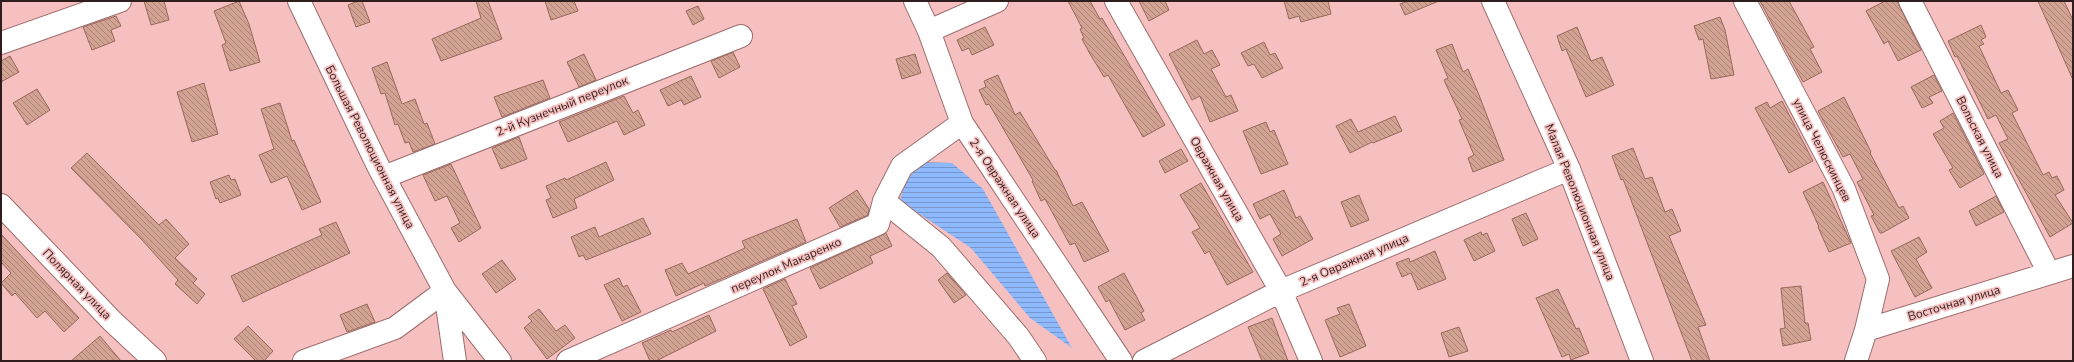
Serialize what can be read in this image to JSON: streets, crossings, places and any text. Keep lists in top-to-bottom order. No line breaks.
{"streets":{"street":["2-й Кузнечный переулок","Вольская улица","Большая Революционная улица","улица Челюскинцев","Овражная улица","2-я Овражная улица","Малая Революционная улица","переулок Макаренко","Полярная улица","Восточная улица"]},"crossings":[["2-й Кузнечный переулок","Большая Революционная улица"],["Вольская улица","Восточная улица"],["улица Челюскинцев","Восточная улица"],["Овражная улица","2-я Овражная улица"],["2-я Овражная улица","Малая Революционная улица"],["2-я Овражная улица","переулок Макаренко"]]}
